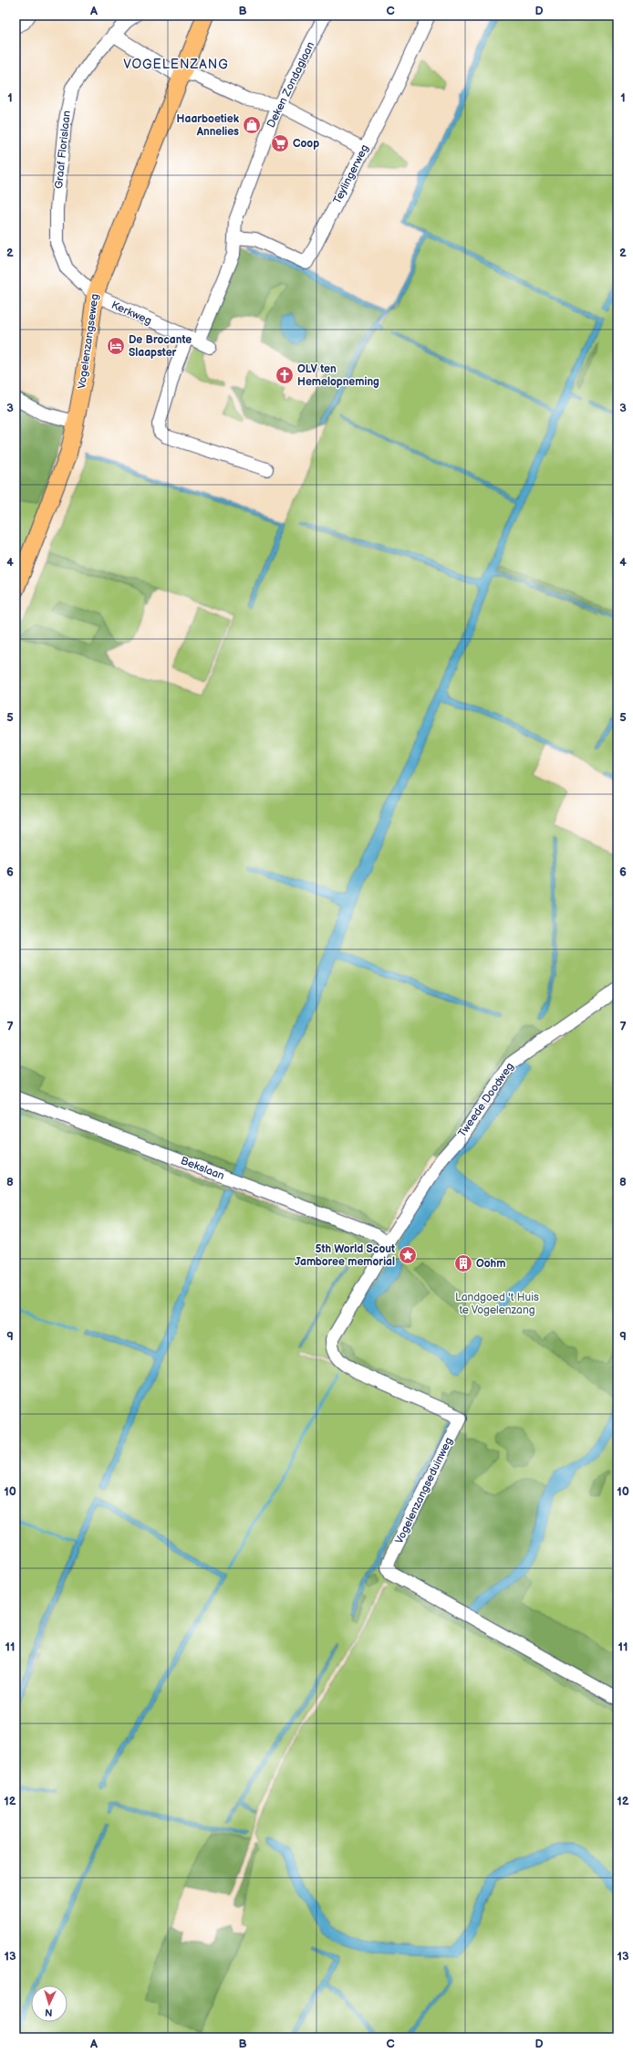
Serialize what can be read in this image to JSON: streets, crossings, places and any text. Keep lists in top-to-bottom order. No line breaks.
{"streets":{"main road":["Vogelenzangseweg"],"street":["Deken Zondaglaan","Graaf Florislaan","Teylingerweg","Kerkweg","Tweede Doodweg","Bekslaan","Vogelenzangseduinweg"]},"crossings":[["Deken Zondaglaan","Teylingerweg"],["Deken Zondaglaan","Kerkweg"],["Graaf Florislaan","Kerkweg"],["Graaf Florislaan","Vogelenzangseweg"],["Kerkweg","Vogelenzangseweg"],["Tweede Doodweg","Bekslaan"],["Tweede Doodweg","Vogelenzangseduinweg"],["Bekslaan","Vogelenzangseduinweg"]],"districts":["VOGELENZANG"],"parks":["Landgoed 't Huis te Vogelenzang"],"places":{"shop":["Haarboetiek Annelies"],"supermarket":["Coop"],"hotel":["De Brocante Slaapster"],"church":["OLV ten Hemelopneming"],"place":["5th World Scout Jamboree memorial"],"building":["Oohm"]},"north":"bottom","grid":{"columns":["A","B","C","D"],"rows":["1","2","3","4","5","6","7","8","9","10","11","12","13"]}}
